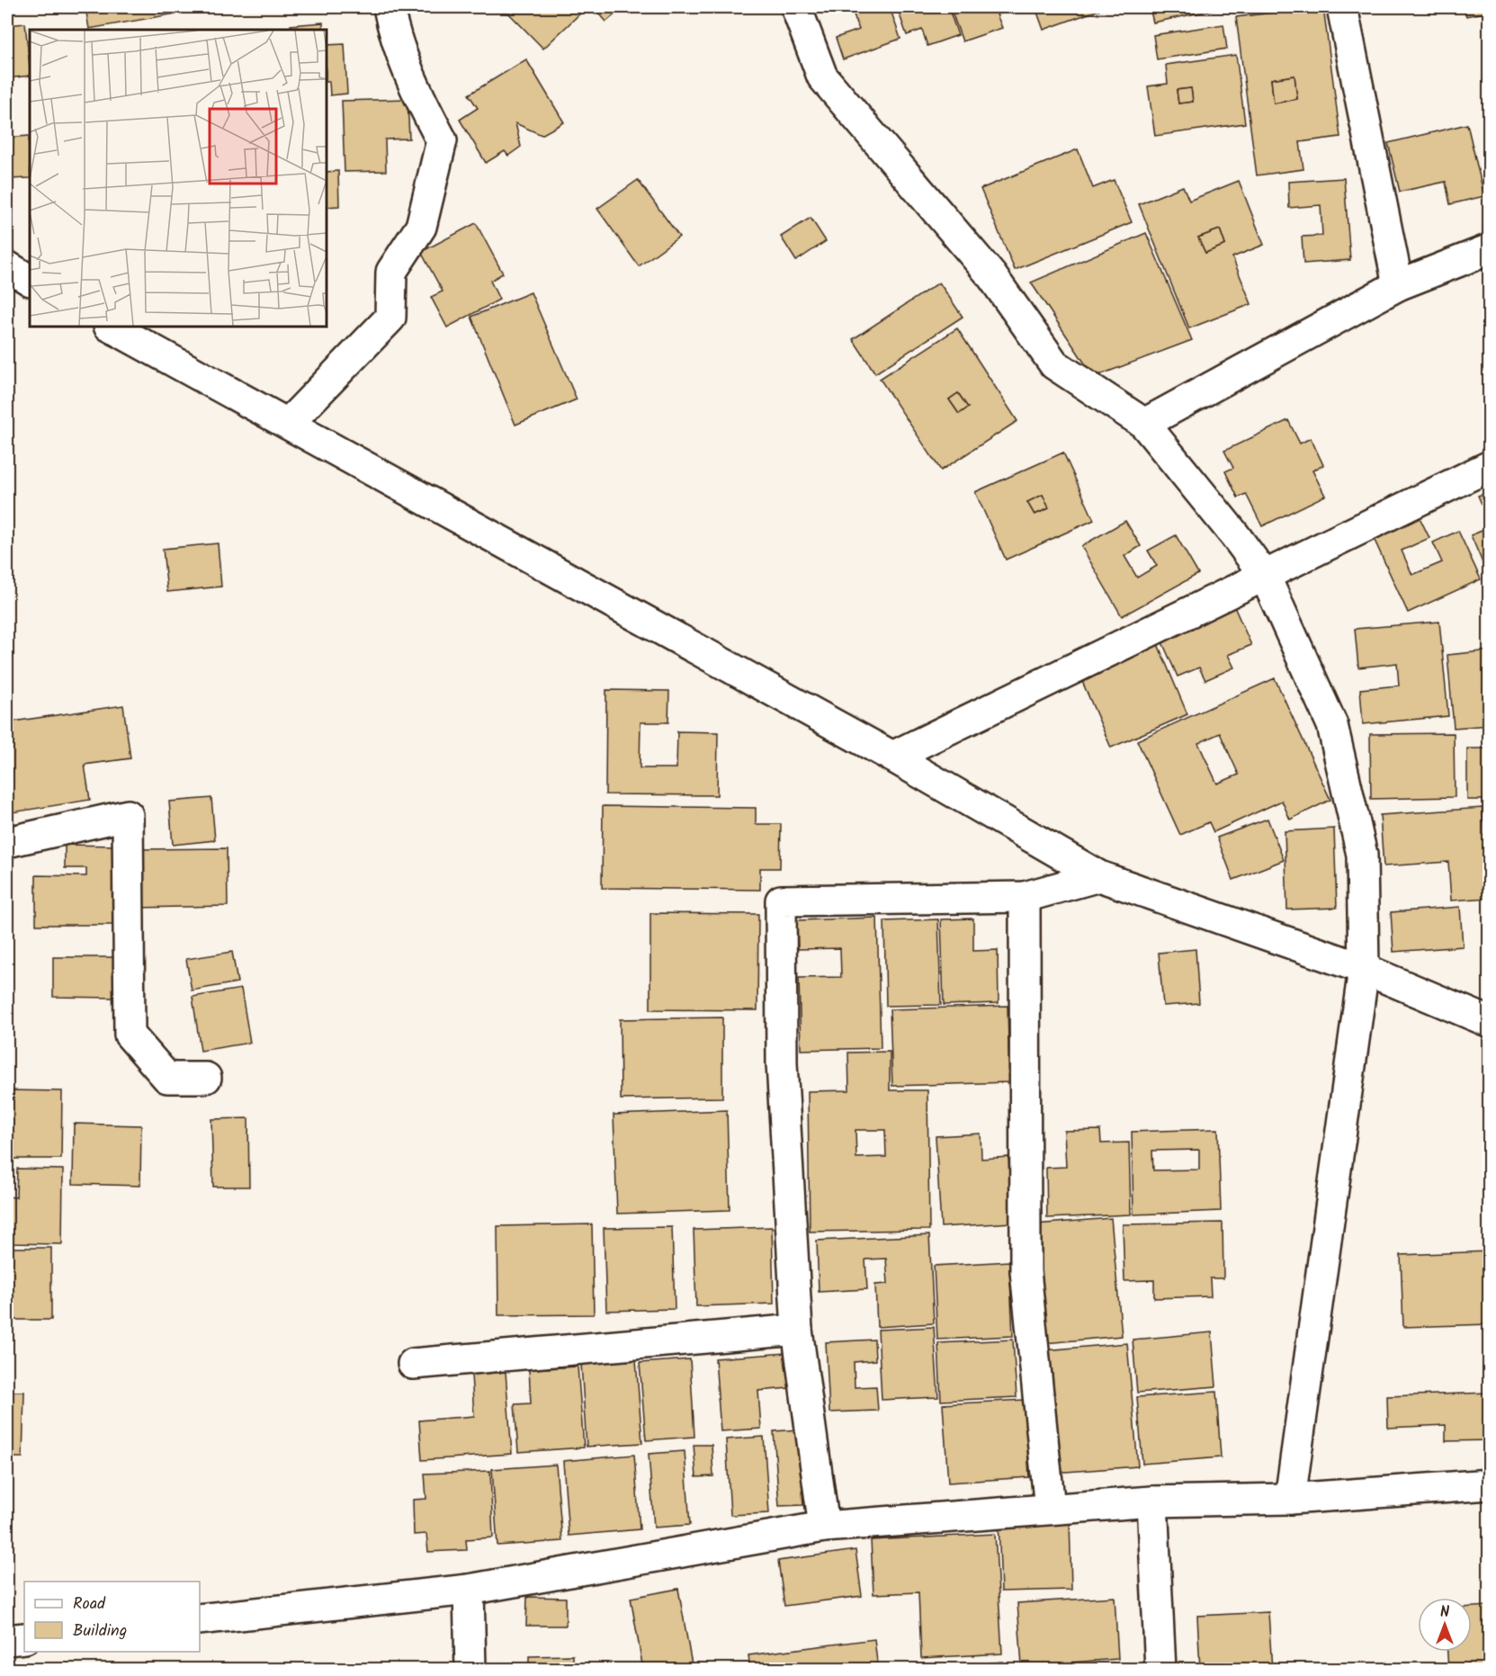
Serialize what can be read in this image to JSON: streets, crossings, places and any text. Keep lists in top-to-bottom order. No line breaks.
{"legend":["Road","Building"],"north":"top"}
